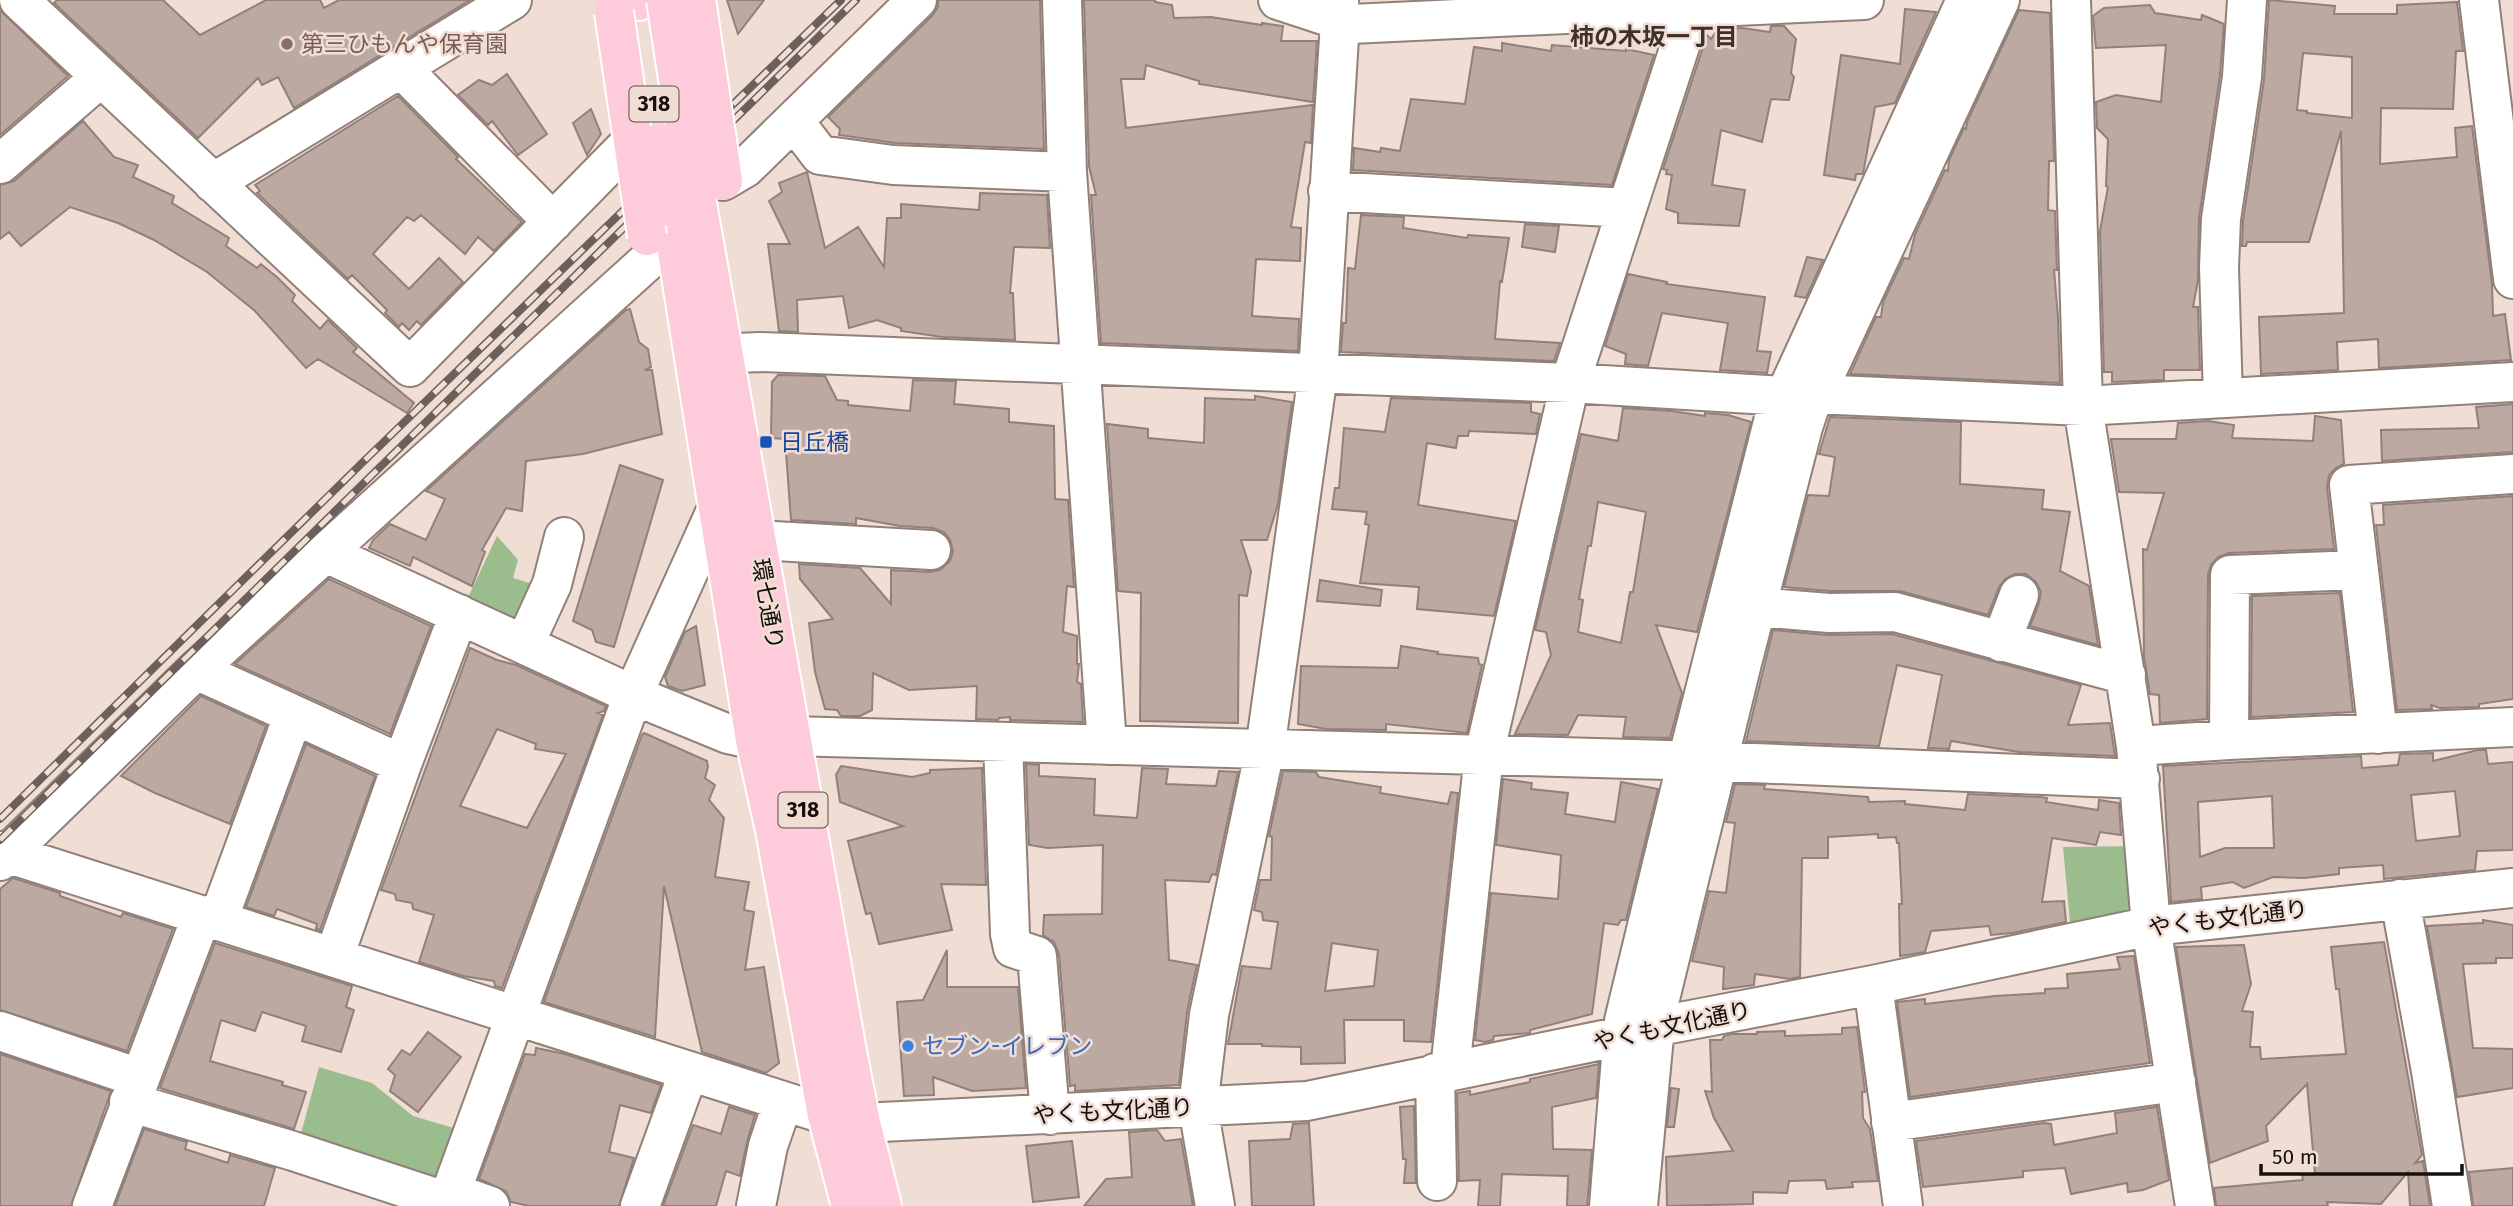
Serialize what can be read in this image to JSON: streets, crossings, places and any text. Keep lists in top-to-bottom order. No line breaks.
{"streets":{"main road":["318","環七通り"],"street":["やくも文化通り"]},"crossings":[["環七通り","やくも文化通り"]],"districts":["柿の木坂一丁目"],"places":{"other":["第三ひもんや保育園","セブン-イレブン"],"transit":["日丘橋"]},"scale_bar":"50 m"}
